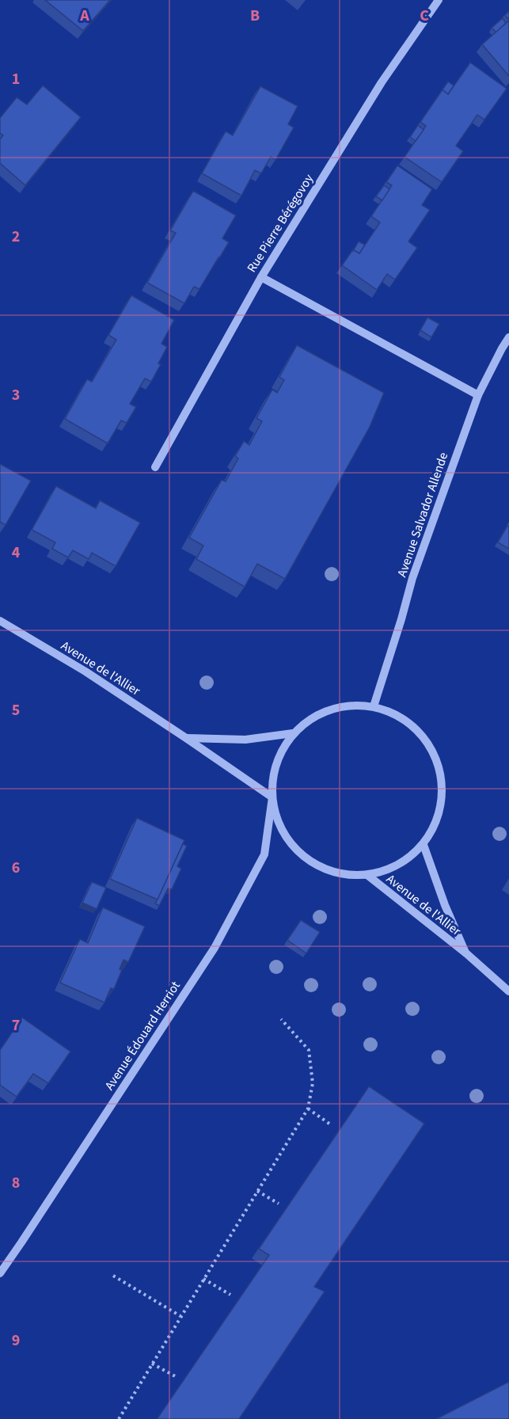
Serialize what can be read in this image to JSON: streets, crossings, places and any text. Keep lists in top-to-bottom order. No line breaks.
{"streets":{"street":["Rue Pierre Bérégovoy","Avenue Salvador Allende","Avenue de l'Allier","Avenue Édouard Herriot"]},"crossings":[["Avenue de l'Allier","Avenue Édouard Herriot"]],"grid":{"columns":["A","B","C"],"rows":["1","2","3","4","5","6","7","8","9"]}}
